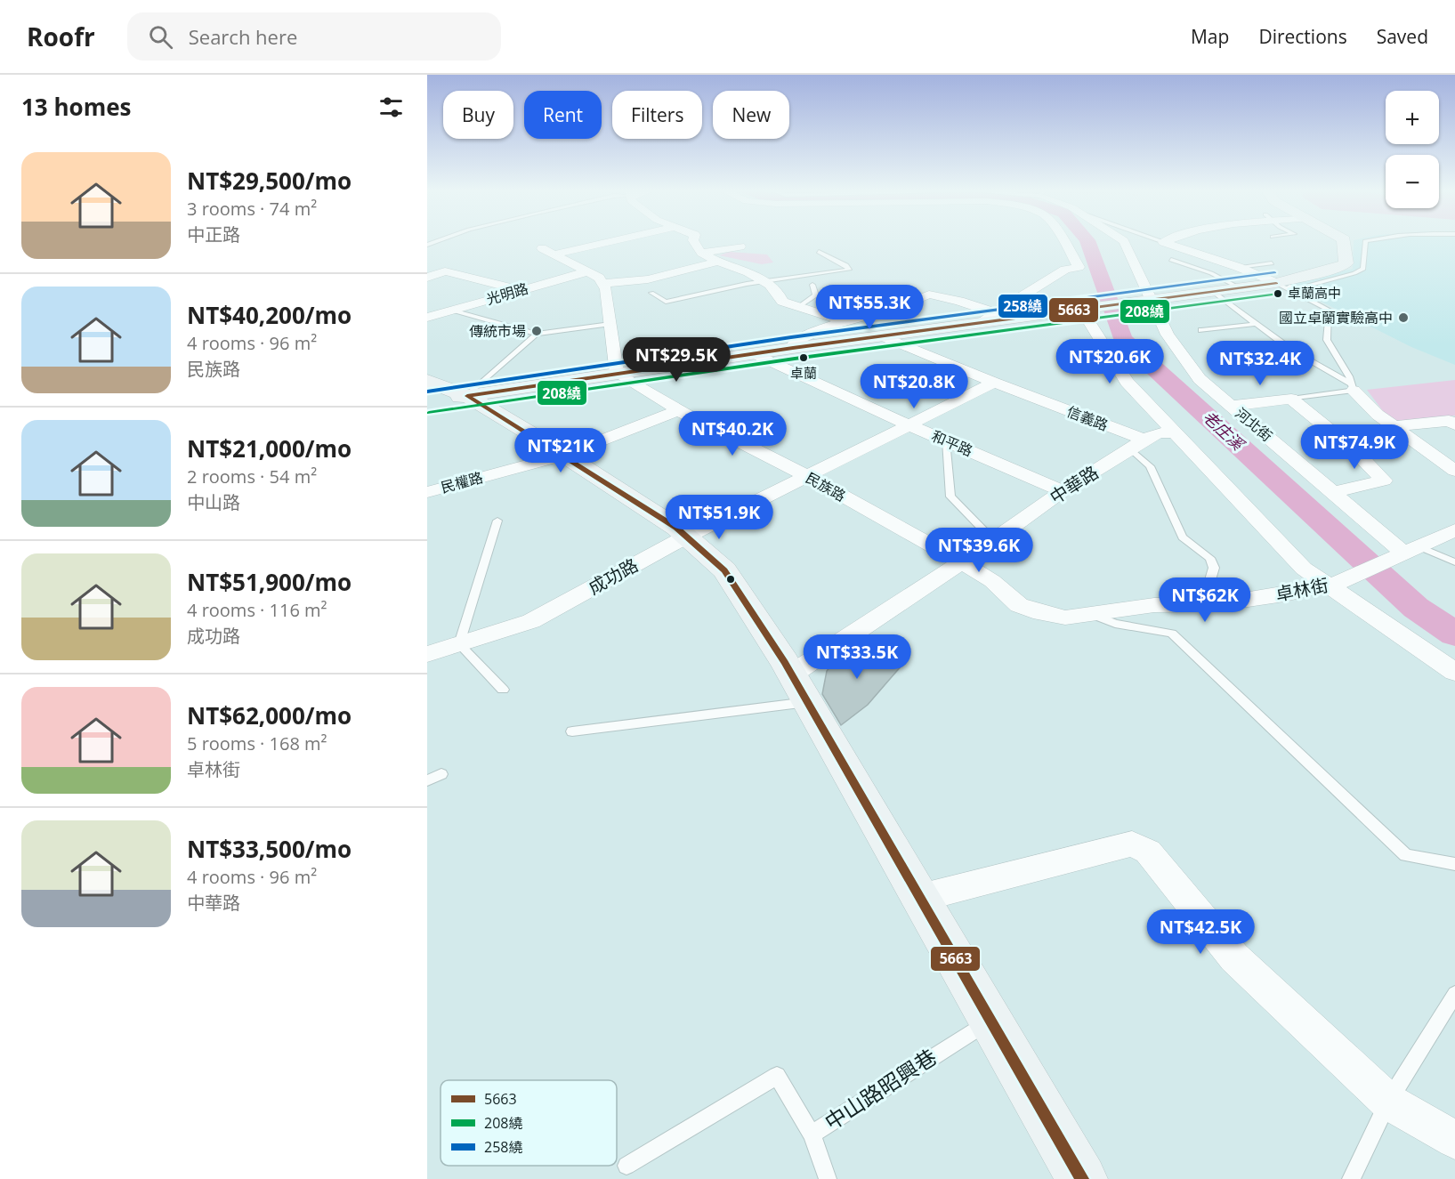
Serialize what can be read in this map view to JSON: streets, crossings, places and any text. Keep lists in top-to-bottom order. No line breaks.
{"streets":{"street":["光明路","信義路","河北街","和平路","民權路","中華路","民族路","成功路","卓林街"],"lane":["中山路昭興巷"]},"crossings":[["信義路","中華路"],["信義路","成功路"],["河北街","卓林街"],["和平路","中華路"],["和平路","成功路"],["民權路","民族路"],["中華路","民族路"],["中華路","卓林街"],["民族路","成功路"],["民族路","卓林街"]],"water":["老庄溪"],"places":["卓蘭高中","國立卓蘭實驗高中","傳統市場","卓蘭"],"lines":["transit line 258繞","transit line 5663","transit line 208繞"],"legend":["5663","208繞","258繞"],"page":{"header":"Roofr","search":"Search here","nav":["Map","Directions","Saved"],"heading":"13 homes","map_buttons":["+","−"],"chip":["Buy","Rent","Filters","New"],"list":[{"name":"NT$29,500/mo","note":"3 rooms · 74 m² · 中正路"},{"name":"NT$40,200/mo","note":"4 rooms · 96 m² · 民族路"},{"name":"NT$21,000/mo","note":"2 rooms · 54 m² · 中山路"},{"name":"NT$51,900/mo","note":"4 rooms · 116 m² · 成功路"},{"name":"NT$62,000/mo","note":"5 rooms · 168 m² · 卓林街"},{"name":"NT$33,500/mo","note":"4 rooms · 96 m² · 中華路"}],"price":["NT$55.3K","NT$29.5K","NT$20.6K","NT$32.4K","NT$20.8K","NT$40.2K","NT$74.9K","NT$21K","NT$51.9K","NT$39.6K","NT$62K","NT$33.5K","NT$42.5K"]}}
